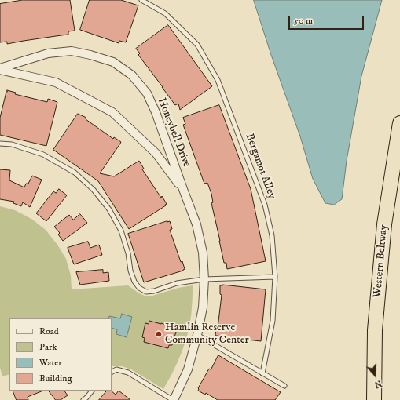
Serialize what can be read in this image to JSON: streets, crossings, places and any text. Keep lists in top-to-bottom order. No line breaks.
{"streets":{"highway":["Western Beltway"],"street":["Honeybell Drive"],"lane":["Bergamot Alley"]},"places":["Hamlin Reserve Community Center"],"legend":["Road","Park","Water","Building"],"scale_bar":"50 m","north":"bottom"}
